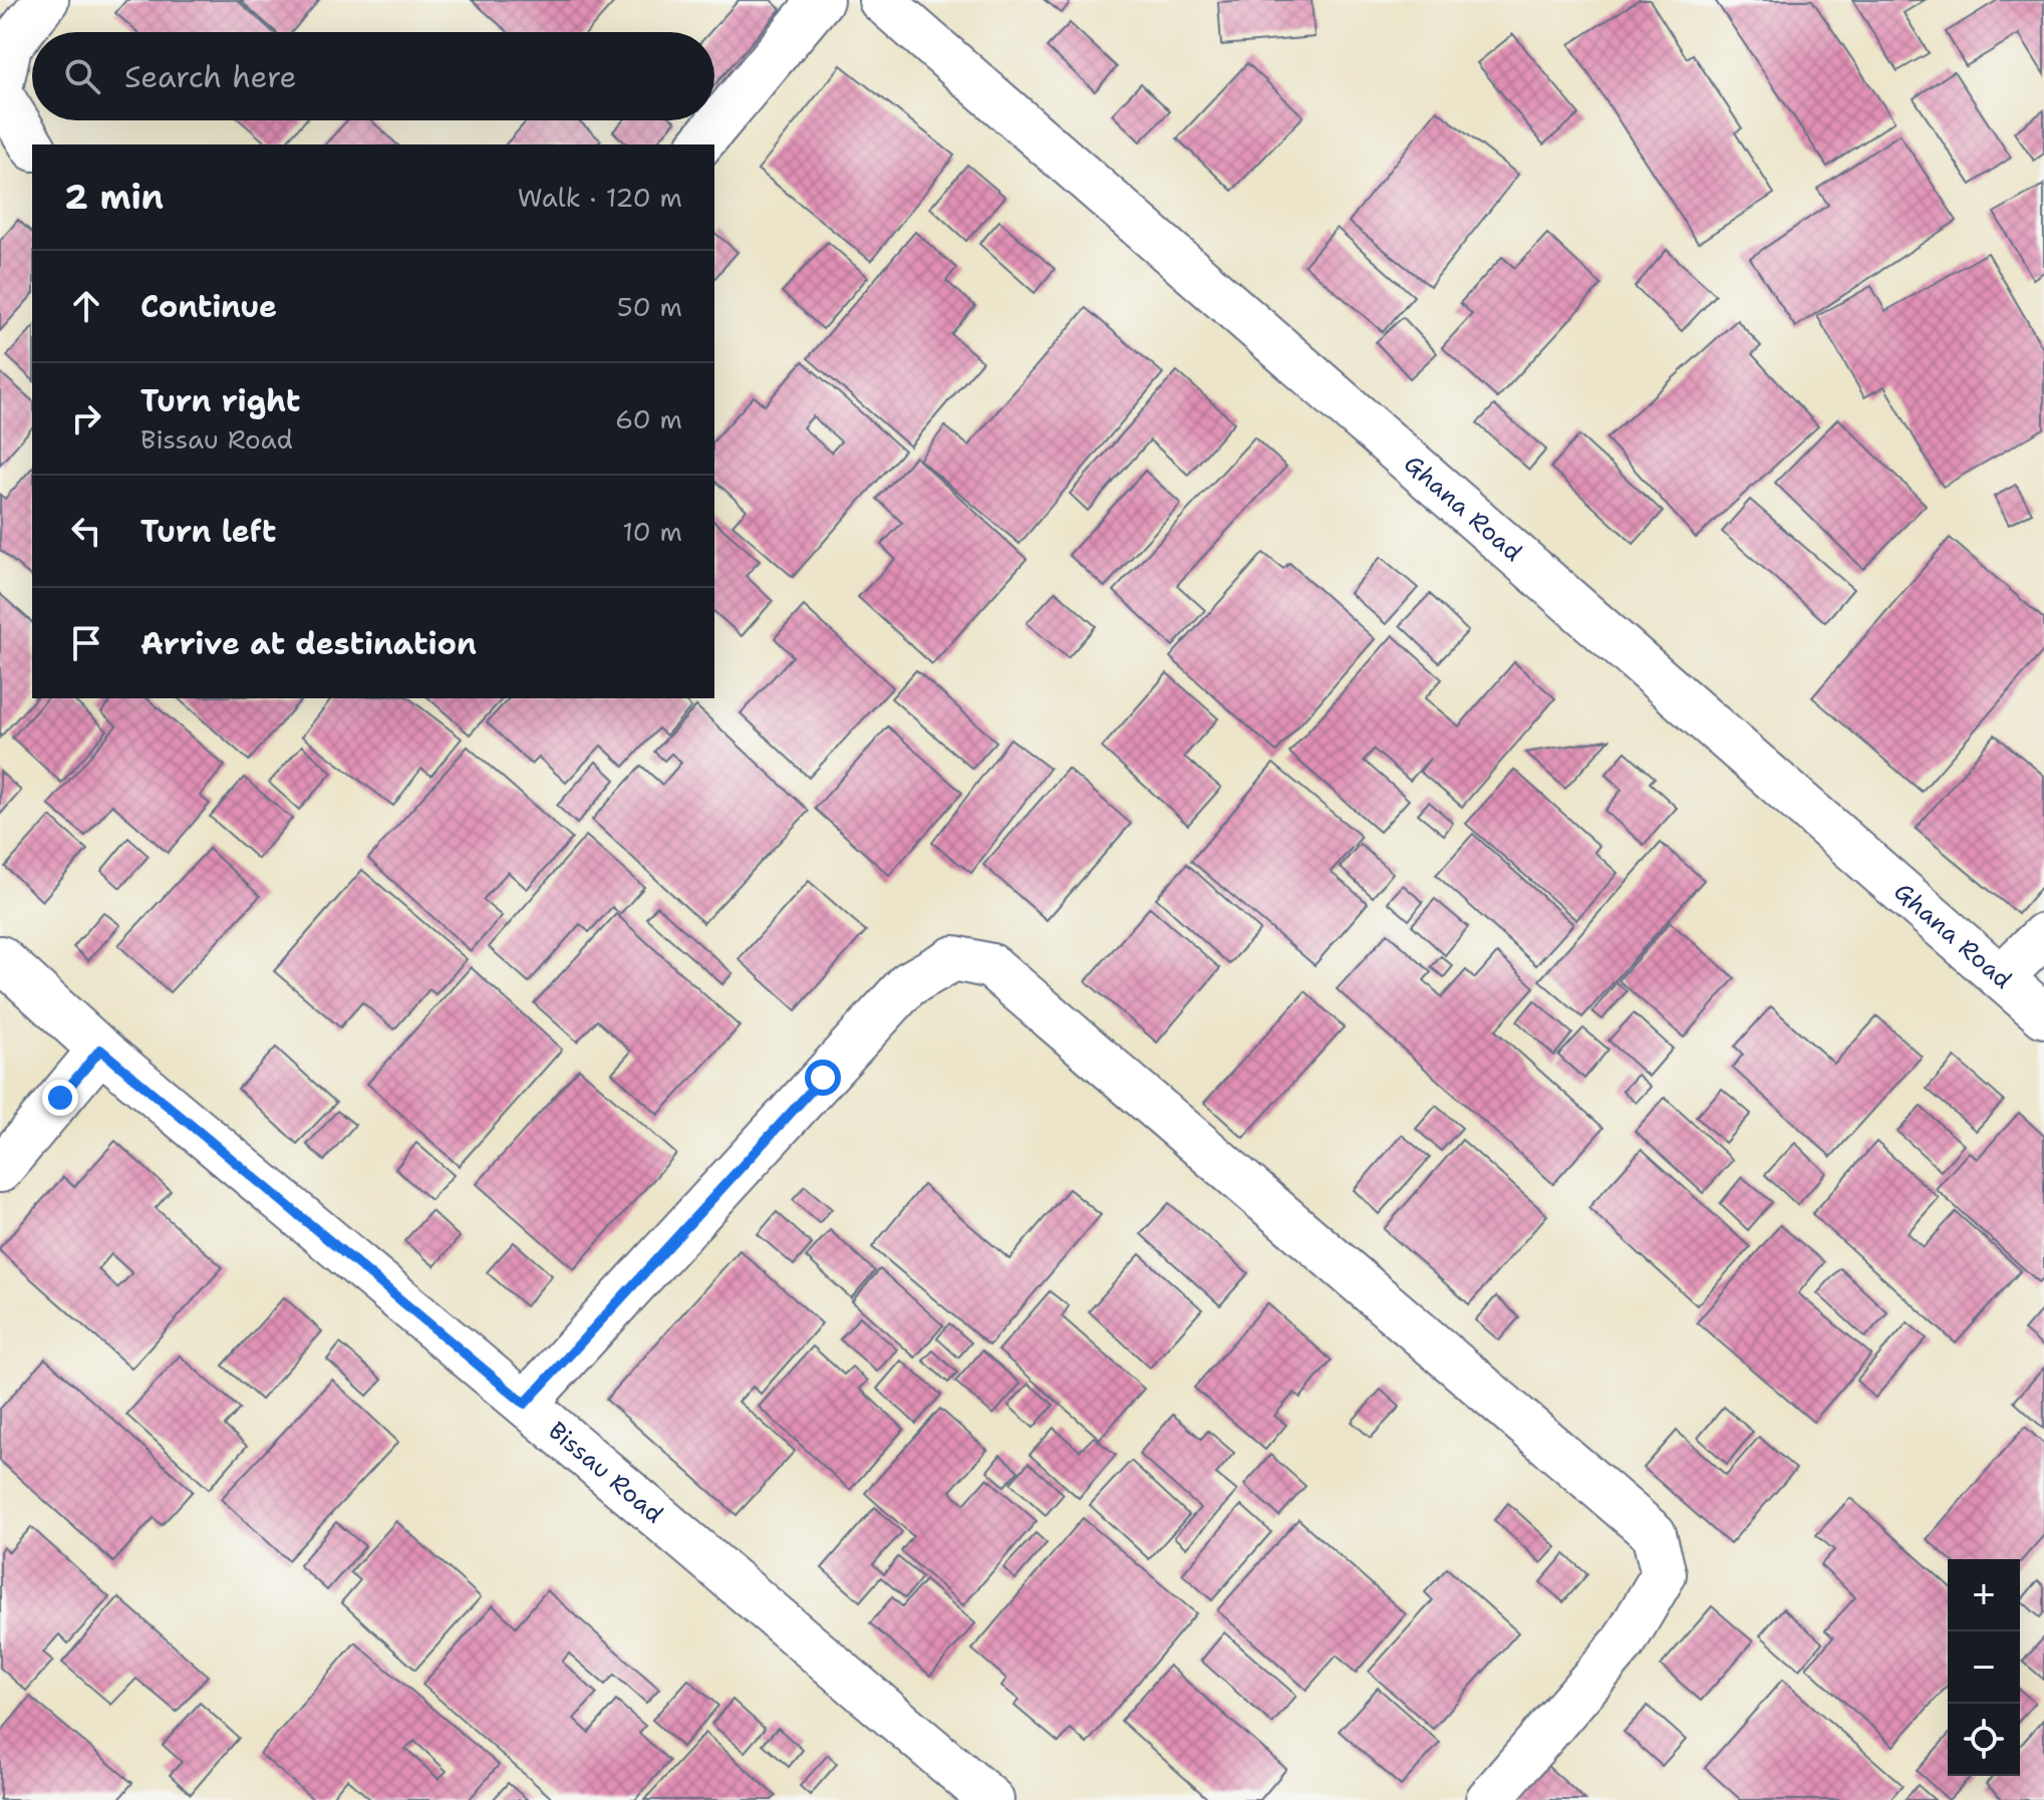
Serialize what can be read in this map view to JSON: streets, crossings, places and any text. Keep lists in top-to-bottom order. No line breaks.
{"streets":{"street":["Ghana Road","Bissau Road"]},"page":{"search":"Search here","heading":["2 min","Walk · 120 m"],"list":[["Continue","50 m"],["Turn right","Bissau Road","60 m"],["Turn left","10 m"],"Arrive at destination"],"map_buttons":["+","−"]}}
